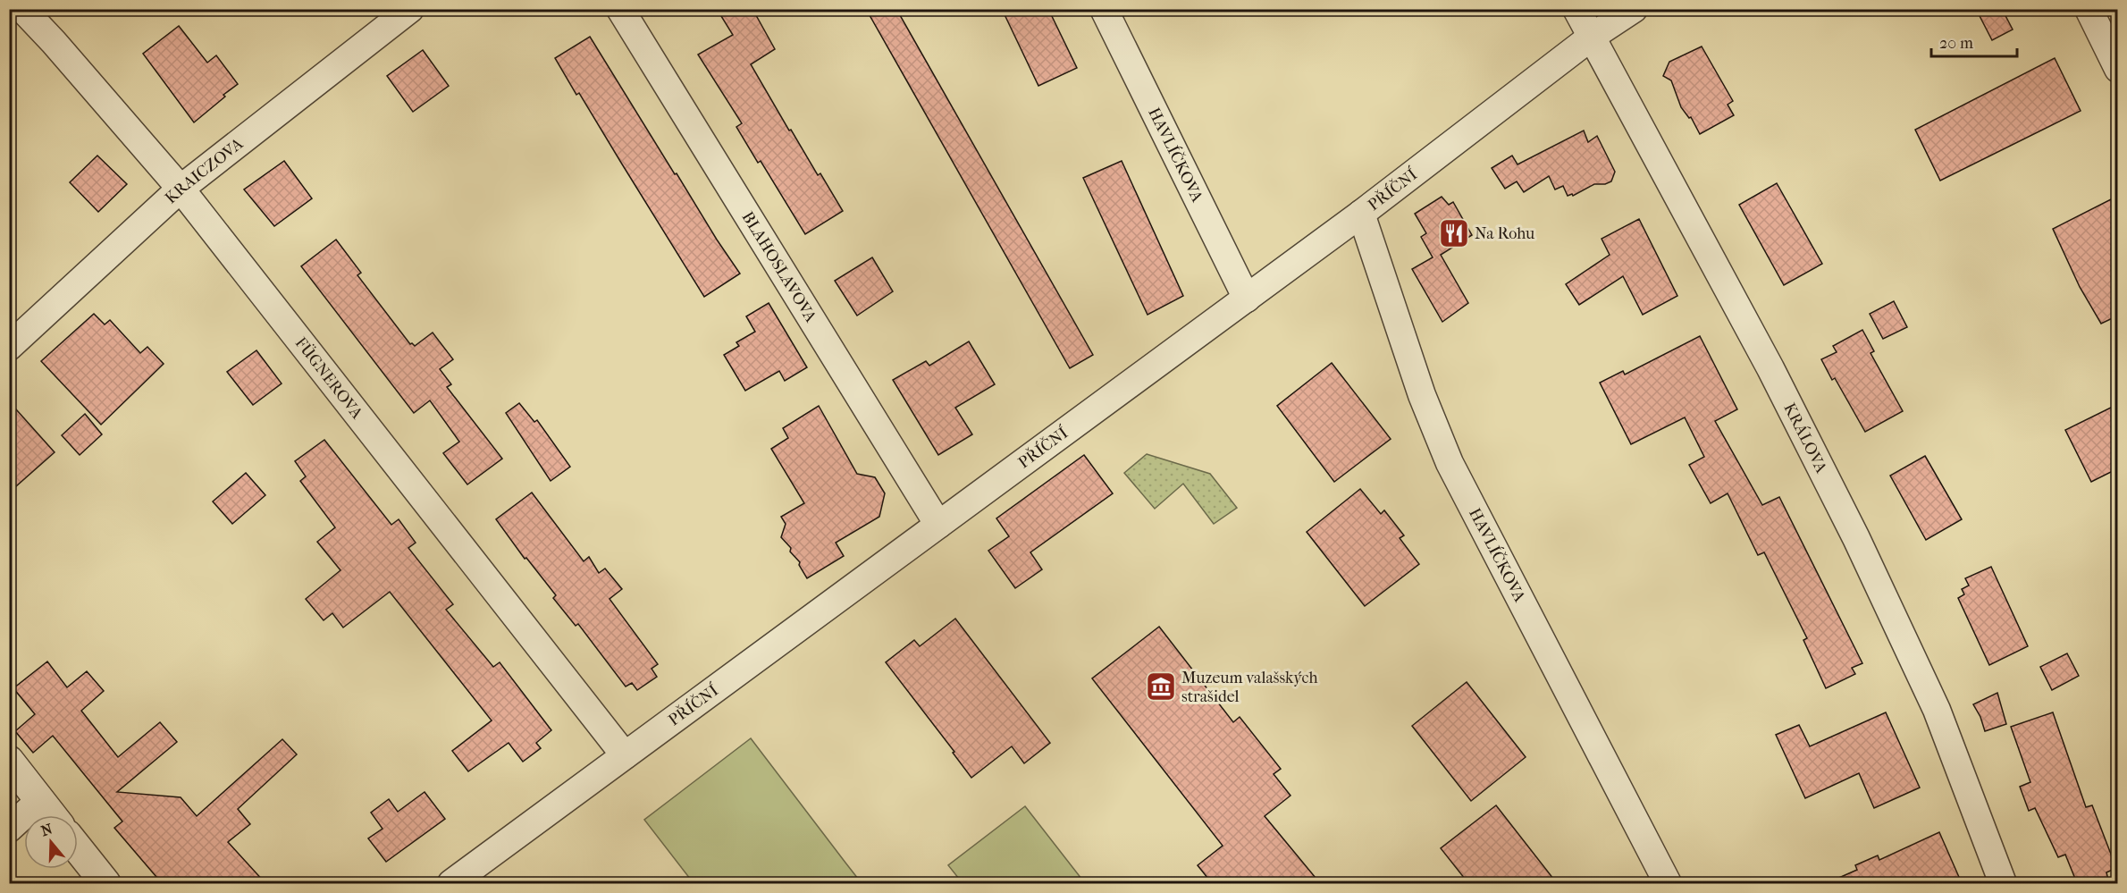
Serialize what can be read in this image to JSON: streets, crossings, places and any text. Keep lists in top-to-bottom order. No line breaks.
{"streets":{"street":["HAVLÍČKOVA","KRAICZOVA","PŘÍČNÍ","BLAHOSLAVOVA","FÜGNEROVA","KRÁLOVA"]},"crossings":[["HAVLÍČKOVA","PŘÍČNÍ"],["KRAICZOVA","FÜGNEROVA"],["PŘÍČNÍ","BLAHOSLAVOVA"],["PŘÍČNÍ","FÜGNEROVA"],["PŘÍČNÍ","KRÁLOVA"]],"places":{"restaurant":["Na Rohu"],"museum":["Muzeum valašských strašidel"]},"scale_bar":"20 m","north":"top"}
